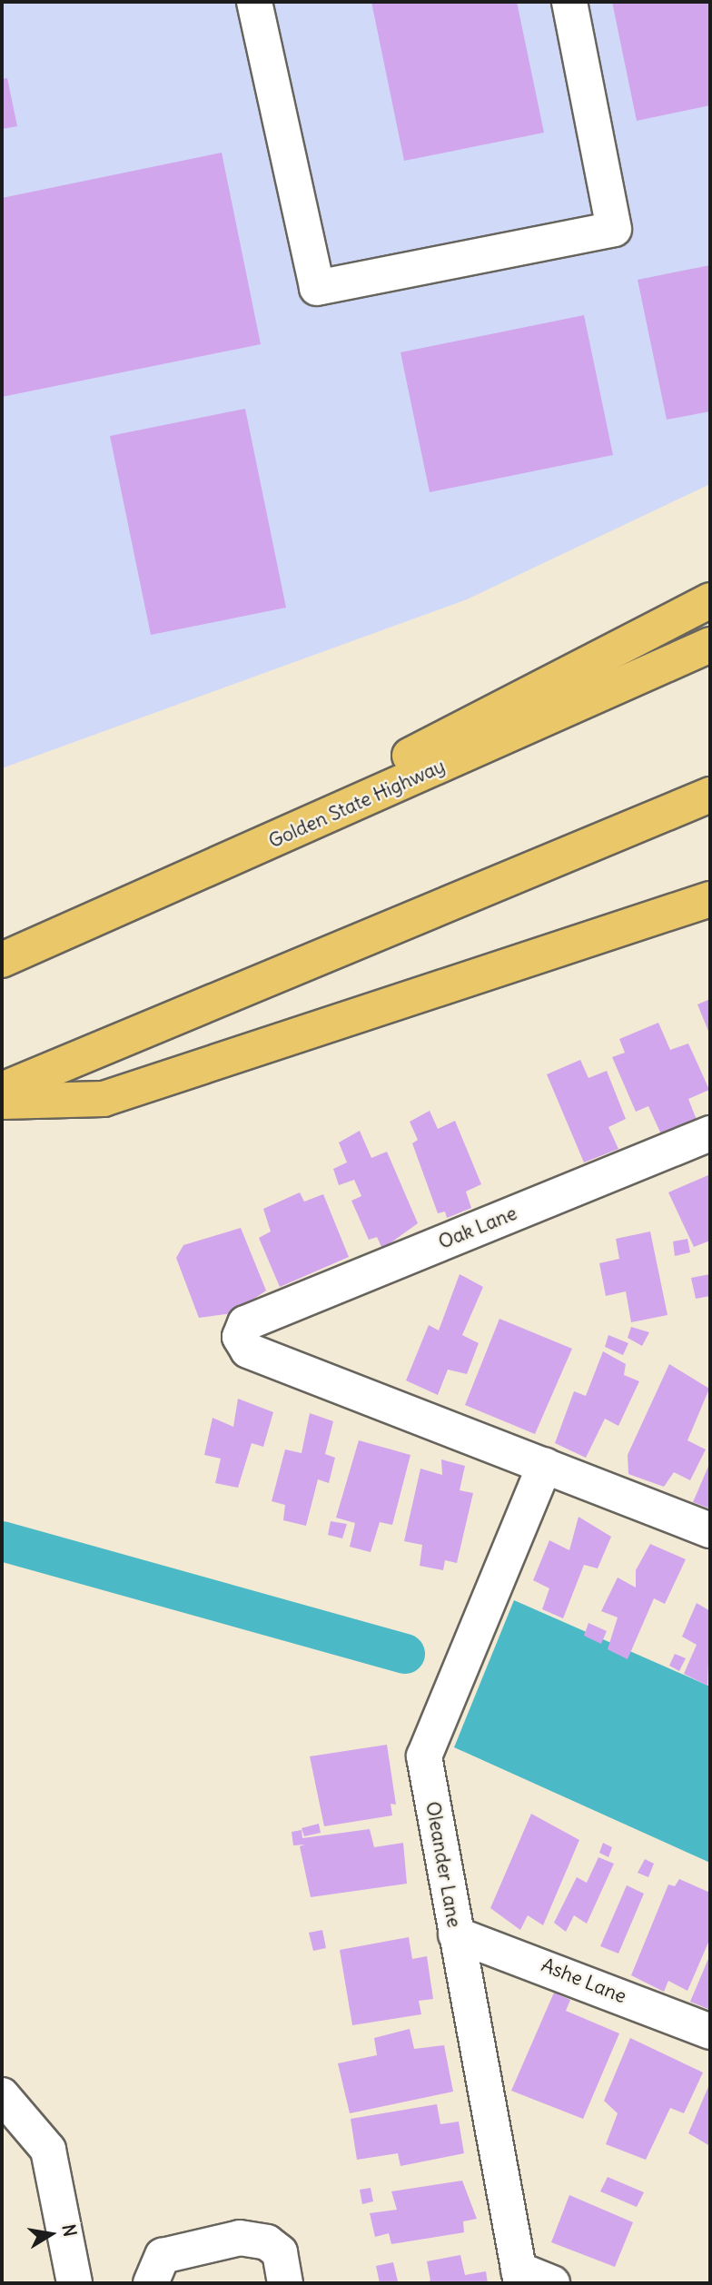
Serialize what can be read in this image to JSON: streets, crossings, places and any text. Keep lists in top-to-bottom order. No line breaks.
{"streets":{"highway":["Golden State Highway"],"lane":["Oak Lane","Oleander Lane","Ashe Lane"]},"crossings":[["Oak Lane","Oleander Lane"],["Oleander Lane","Ashe Lane"]],"north":"right"}
